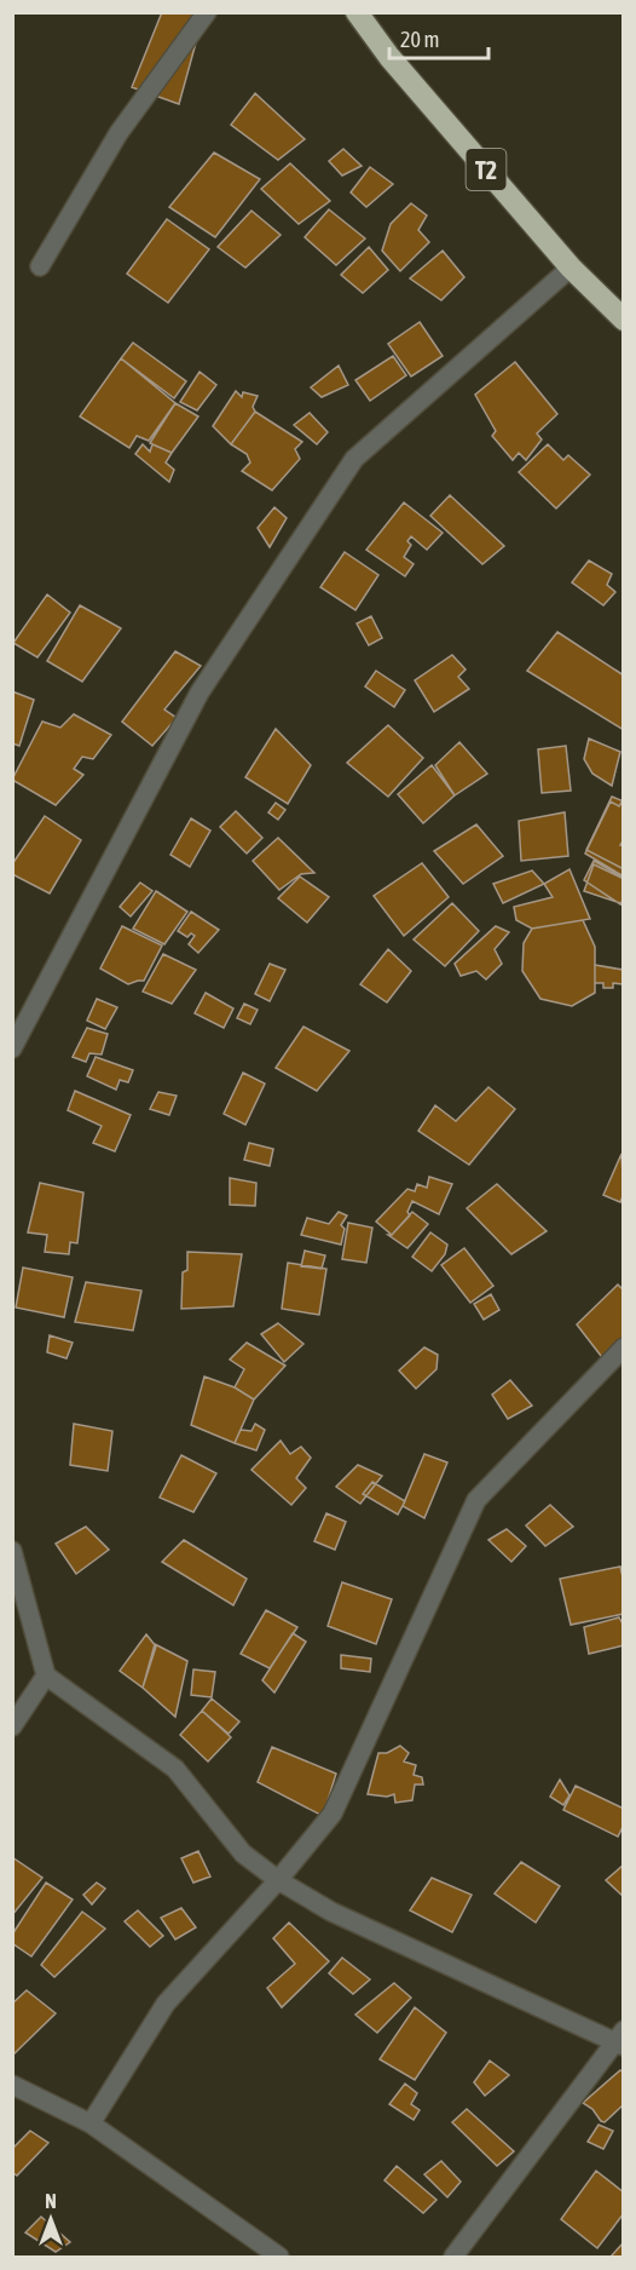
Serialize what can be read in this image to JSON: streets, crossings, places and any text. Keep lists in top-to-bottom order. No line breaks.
{"streets":{"highway":["T2"]},"scale_bar":"20 m","north":"top"}
